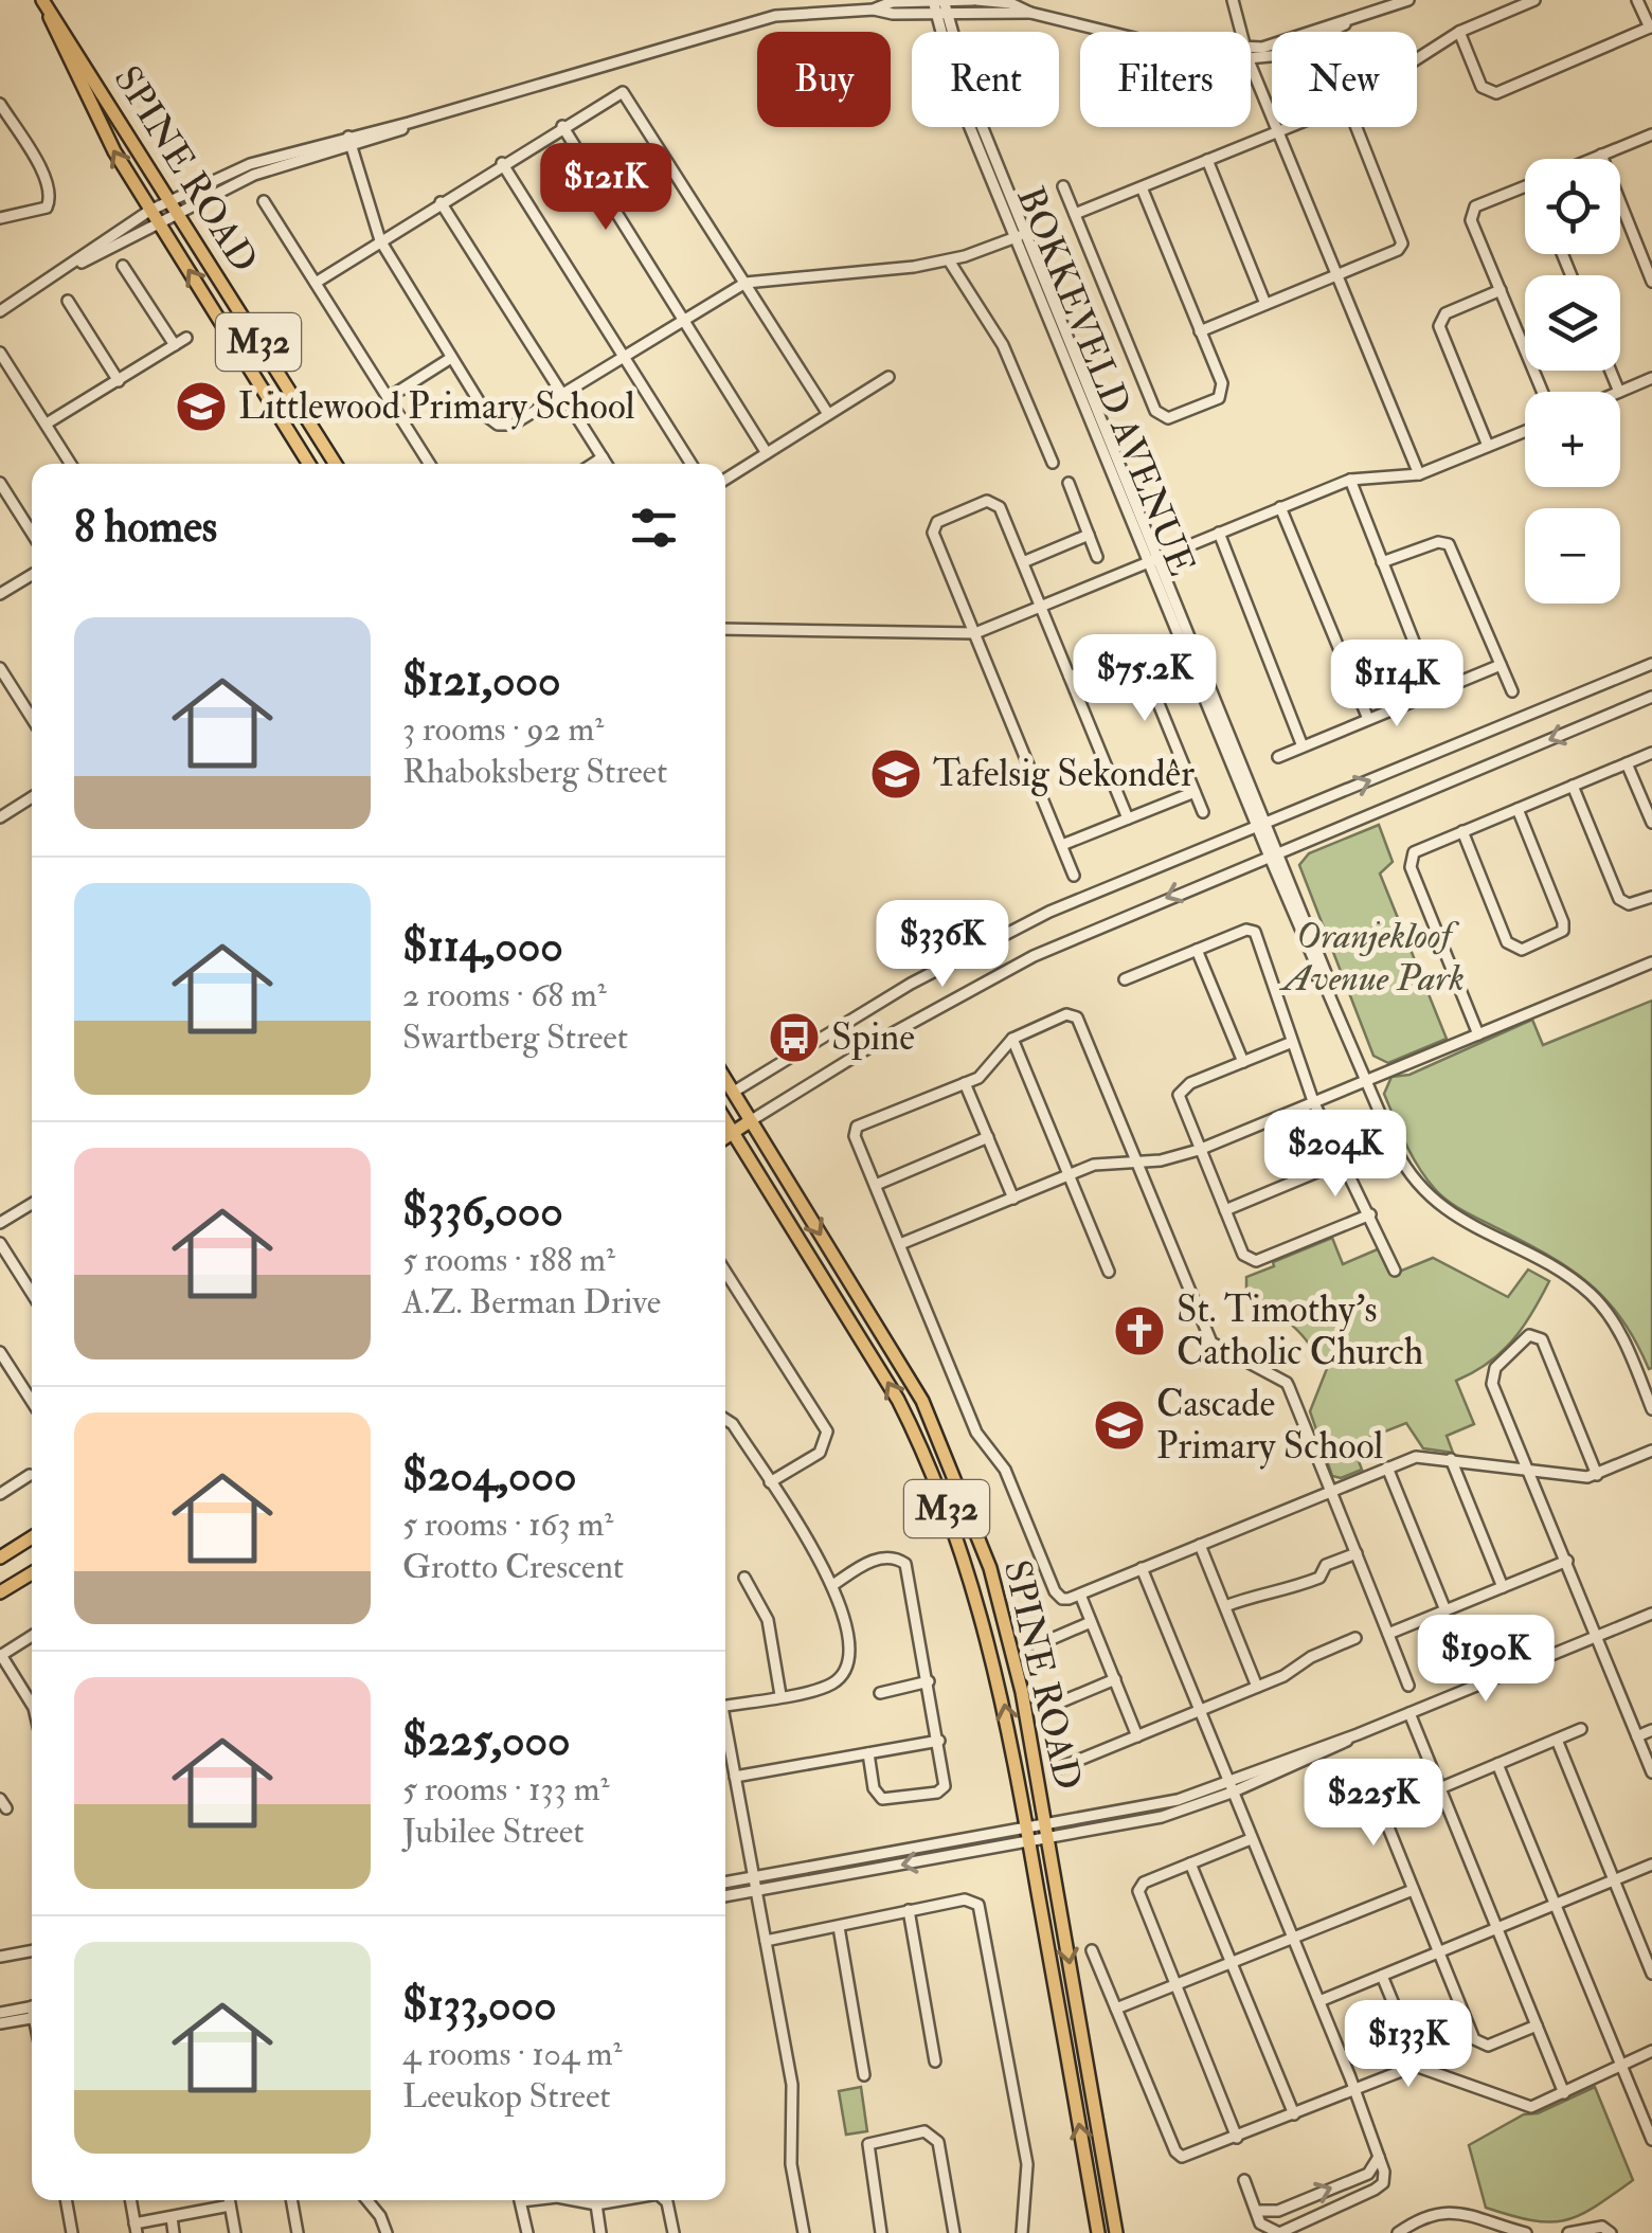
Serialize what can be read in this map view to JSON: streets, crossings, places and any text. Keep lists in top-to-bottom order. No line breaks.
{"streets":{"main road":["SPINE ROAD","M32"],"street":["BOKKEVELD AVENUE"]},"parks":["Oranjekloof Avenue Park"],"places":{"school or university":["Littlewood Primary School","Tafelsig Sekondêr","Cascade Primary School"],"bus stop":["Spine"],"church":["St. Timothy's Catholic Church"]},"page":{"chip":["Buy","Rent","Filters","New"],"price":["$121K","$75.2K","$114K","$336K","$204K","$190K","$225K","$133K"],"map_buttons":["+","−"],"heading":"8 homes","list":[{"name":"$121,000","note":"3 rooms · 92 m² · Rhaboksberg Street"},{"name":"$114,000","note":"2 rooms · 68 m² · Swartberg Street"},{"name":"$336,000","note":"5 rooms · 188 m² · A.Z. Berman Drive"},{"name":"$204,000","note":"5 rooms · 163 m² · Grotto Crescent"},{"name":"$225,000","note":"5 rooms · 133 m² · Jubilee Street"},{"name":"$133,000","note":"4 rooms · 104 m² · Leeukop Street"}]}}
